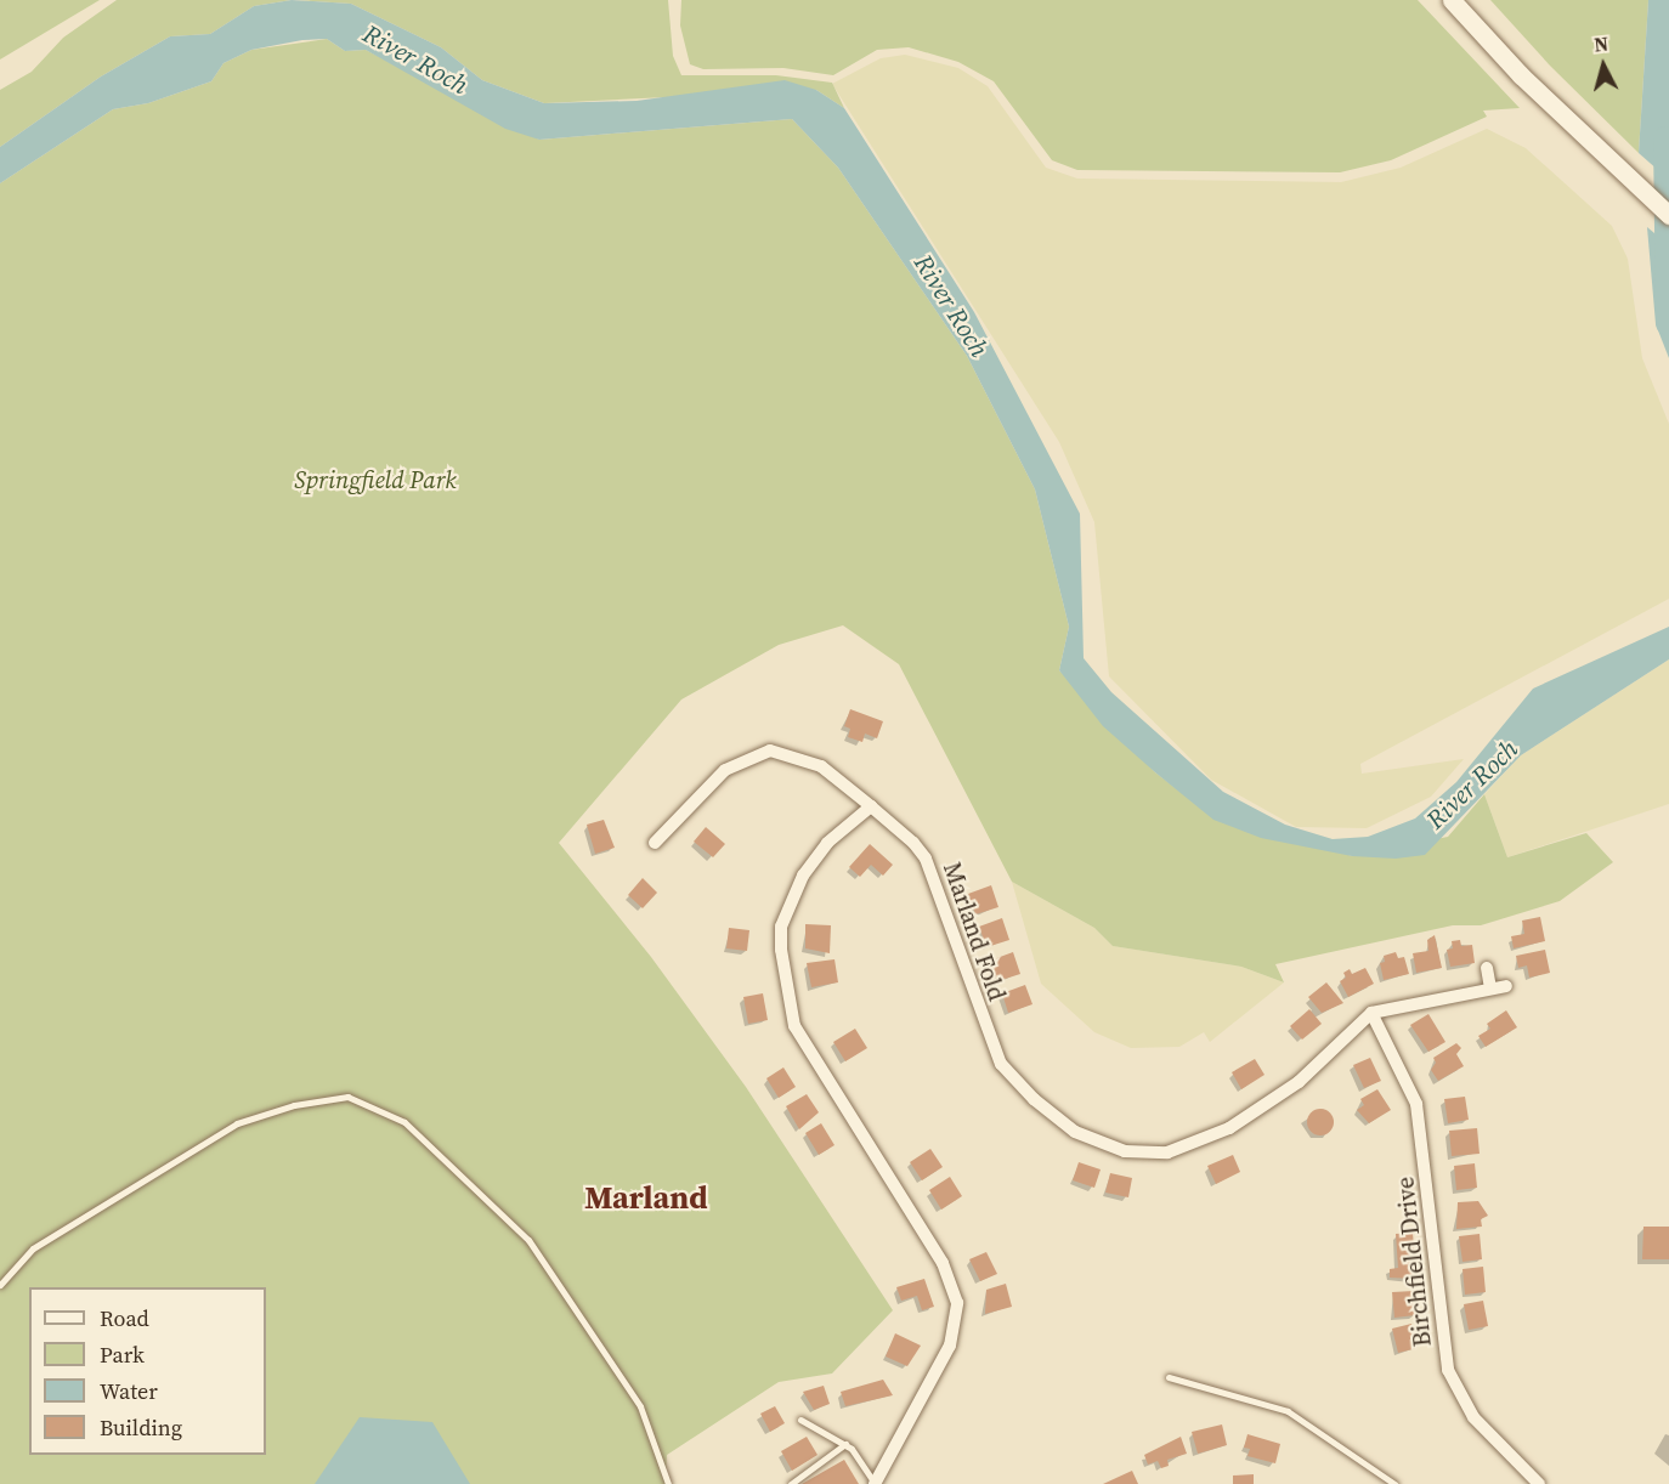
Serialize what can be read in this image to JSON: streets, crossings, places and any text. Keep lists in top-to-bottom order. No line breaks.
{"streets":{"street":["Marland Fold","Birchfield Drive"]},"crossings":[["Marland Fold","Birchfield Drive"]],"districts":["Marland"],"water":["River Roch"],"parks":["Springfield Park"],"legend":["Road","Park","Water","Building"],"north":"top"}
